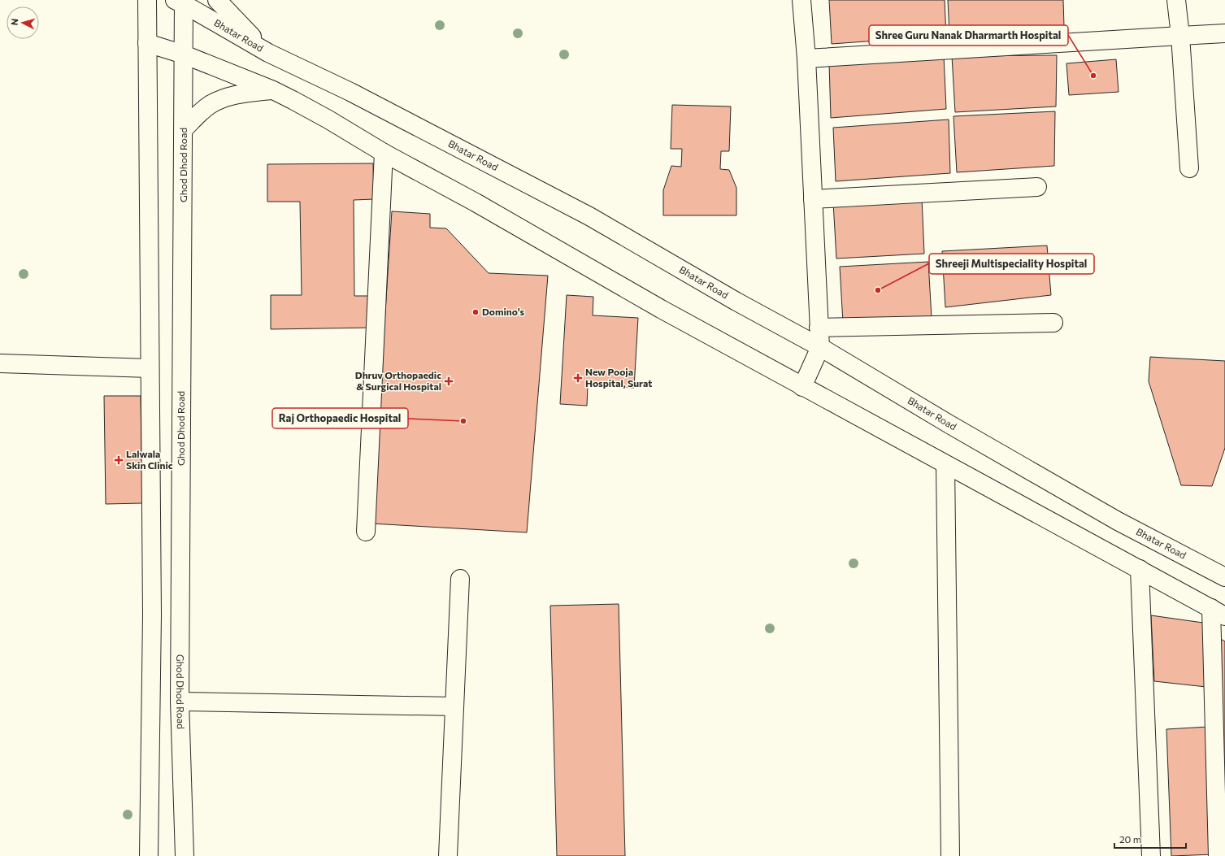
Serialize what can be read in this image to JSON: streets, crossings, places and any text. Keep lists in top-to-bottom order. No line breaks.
{"streets":{"main road":["Bhatar Road","Ghod Dhod Road"]},"crossings":[["Bhatar Road","Ghod Dhod Road"]],"places":{"other":["Shree Guru Nanak Dharmarth Hospital","Shreeji Multispeciality Hospital","Domino's","Raj Orthopaedic Hospital"],"health":["New Pooja Hospital, Surat","Dhruv Orthopaedic & Surgical Hospital","Lalwala Skin Clinic"]},"scale_bar":"20 m","north":"left"}
